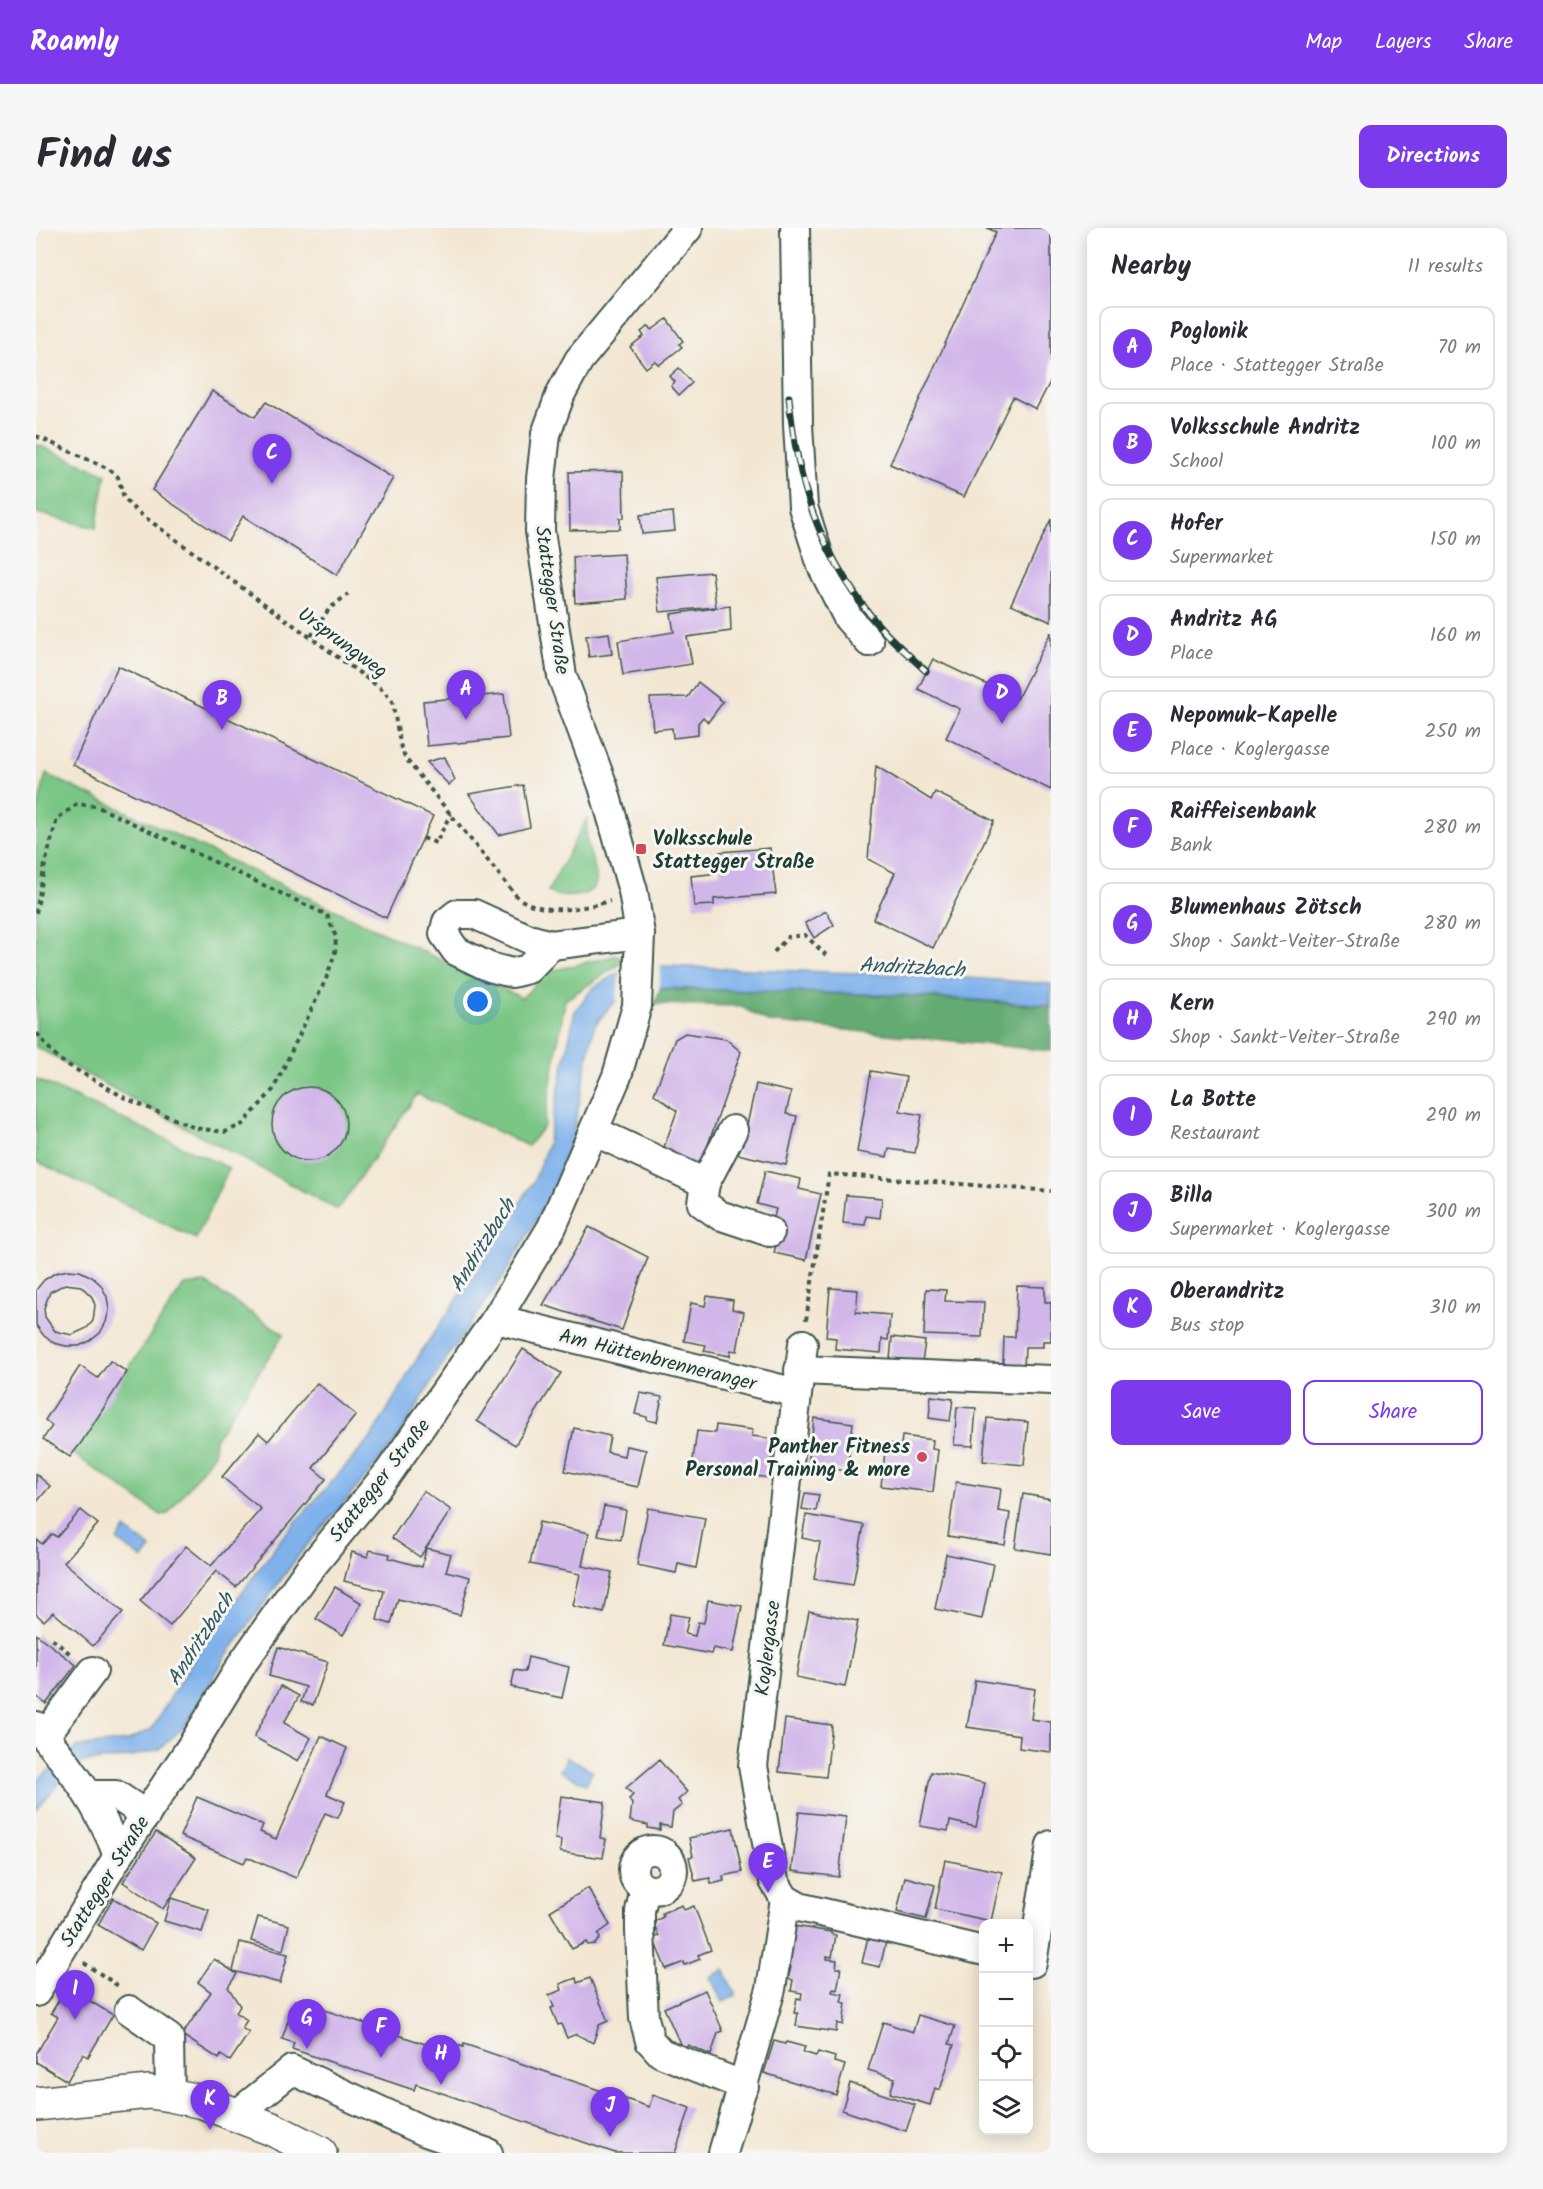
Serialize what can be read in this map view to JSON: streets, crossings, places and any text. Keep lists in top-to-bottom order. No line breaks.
{"streets":{"street":["Stattegger Straße","Am Hüttenbrenneranger","Koglergasse"],"path":["Ursprungweg"]},"crossings":[["Stattegger Straße","Am Hüttenbrenneranger"],["Am Hüttenbrenneranger","Koglergasse"]],"water":["Andritzbach"],"places":{"transit":["Volksschule Stattegger Straße"],"other":["Panther Fitness Personal Training & more"]},"page":{"header":"Roamly","nav":["Map","Layers","Share"],"title":"Find us","buttons":["Directions",["Save","Share"]],"heading":["Nearby","11 results"],"list":[{"mark":"A","name":"Poglonik","note":"Place · Stattegger Straße","value":"70 m"},{"mark":"B","name":"Volksschule Andritz","note":"School","value":"100 m"},{"mark":"C","name":"Hofer","note":"Supermarket","value":"150 m"},{"mark":"D","name":"Andritz AG","note":"Place","value":"160 m"},{"mark":"E","name":"Nepomuk-Kapelle","note":"Place · Koglergasse","value":"250 m"},{"mark":"F","name":"Raiffeisenbank","note":"Bank","value":"280 m"},{"mark":"G","name":"Blumenhaus Zötsch","note":"Shop · Sankt-Veiter-Straße","value":"280 m"},{"mark":"H","name":"Kern","note":"Shop · Sankt-Veiter-Straße","value":"290 m"},{"mark":"I","name":"La Botte","note":"Restaurant","value":"290 m"},{"mark":"J","name":"Billa","note":"Supermarket · Koglergasse","value":"300 m"},{"mark":"K","name":"Oberandritz","note":"Bus stop","value":"310 m"}],"pins":["C","A","D","B","E","I","G","F","H","K","J"],"map_buttons":["+","−"]}}
